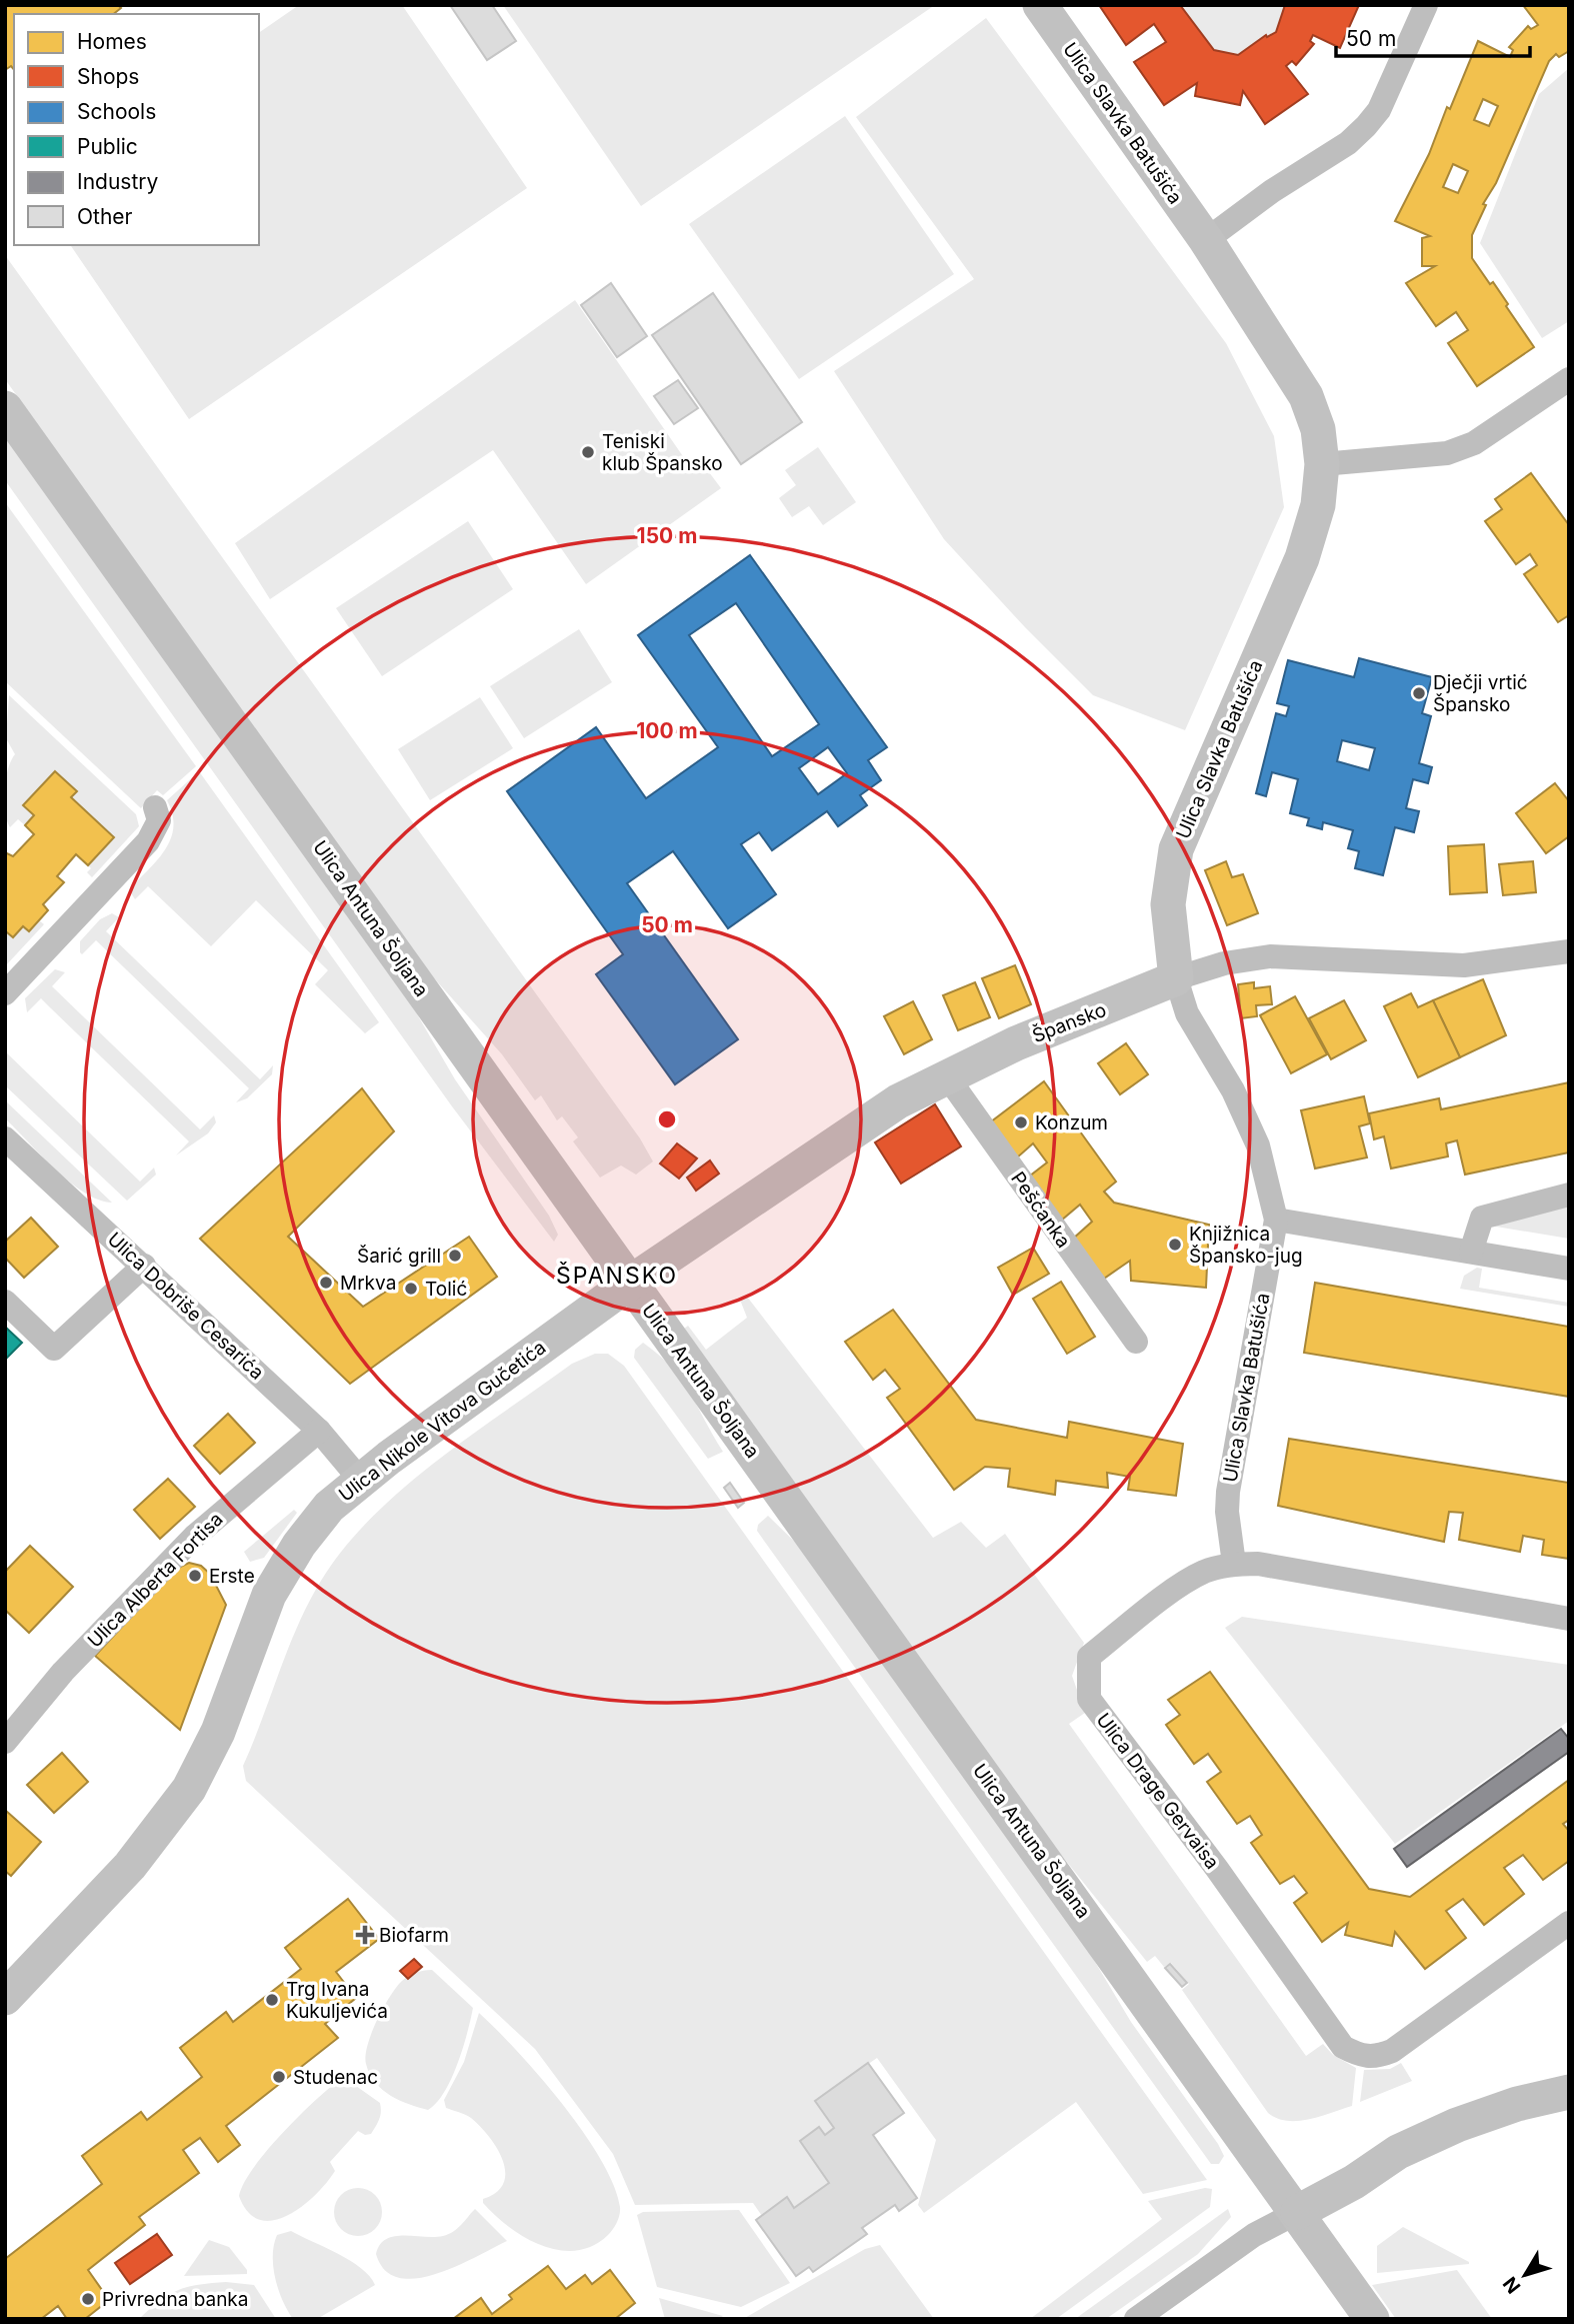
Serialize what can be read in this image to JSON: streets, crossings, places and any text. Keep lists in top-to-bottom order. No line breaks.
{"streets":{"street":["Ulica Slavka Batušića","Ulica Antuna Šoljana","Špansko","Pešćanka","Ulica Dobriše Cesarića","Ulica Nikole Vitova Gučetića","Ulica Alberta Fortisa","Ulica Drage Gervaisa"]},"crossings":[["Ulica Slavka Batušića","Špansko"],["Ulica Slavka Batušića","Ulica Drage Gervaisa"],["Ulica Antuna Šoljana","Špansko"],["Ulica Antuna Šoljana","Ulica Nikole Vitova Gučetića"],["Špansko","Pešćanka"],["Špansko","Ulica Nikole Vitova Gučetića"],["Ulica Dobriše Cesarića","Ulica Nikole Vitova Gučetića"],["Ulica Dobriše Cesarića","Ulica Alberta Fortisa"]],"districts":["ŠPANSKO"],"places":{"other":["Teniski klub Špansko","Dječji vrtić Špansko","Konzum","Knjižnica Špansko-jug","Šarić grill","Mrkva","Tolić","Erste","Trg Ivana Kukuljevića","Studenac","Privredna banka"],"health":["Biofarm"]},"legend":["Homes","Shops","Schools","Public","Industry","Other"],"scale_bar":"50 m","north":"bottom left","rings":["150 m","100 m","50 m"]}
